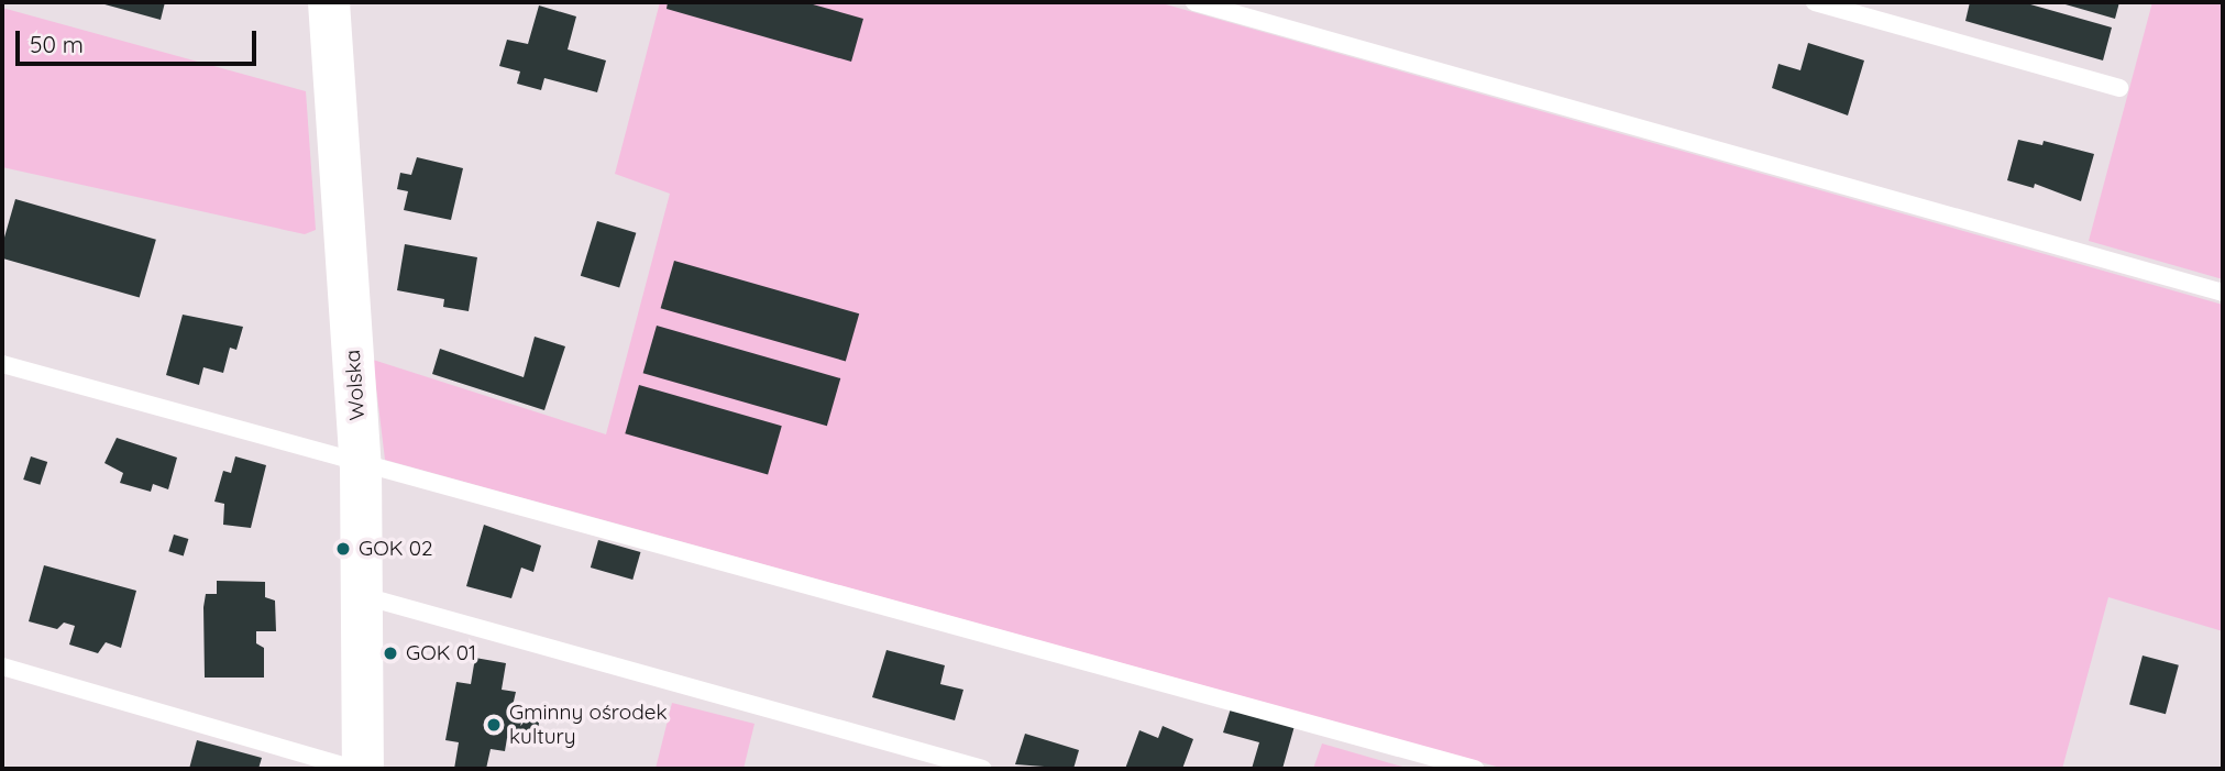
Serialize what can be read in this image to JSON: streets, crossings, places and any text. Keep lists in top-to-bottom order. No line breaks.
{"streets":{"street":["Wolska"]},"places":["GOK 02","GOK 01","Gminny ośrodek kultury"],"scale_bar":"50 m"}
